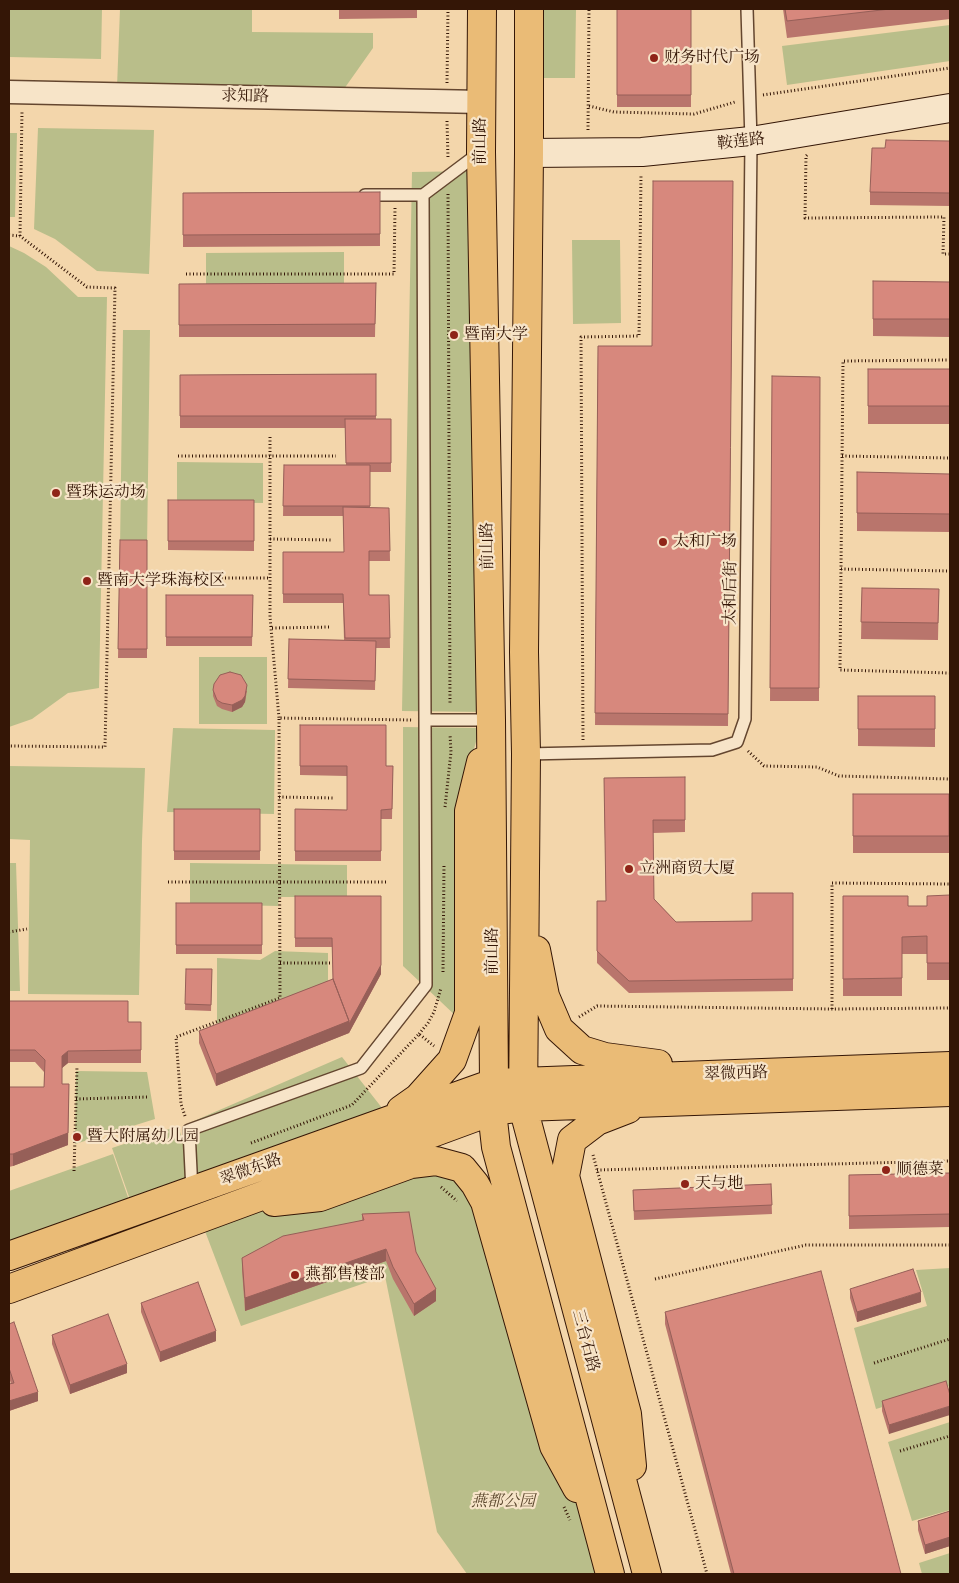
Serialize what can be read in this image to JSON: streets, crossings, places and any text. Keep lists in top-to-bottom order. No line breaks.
{"streets":{"main road":["前山路","翠微西路","翠微东路","三台石路"],"street":["求知路","鞍莲路"],"lane":["太和后街"]},"crossings":[["求知路","前山路"],["前山路","鞍莲路"],["前山路","翠微西路"],["前山路","翠微东路"],["前山路","三台石路"],["鞍莲路","太和后街"],["翠微西路","翠微东路"],["翠微西路","三台石路"],["翠微东路","三台石路"]],"parks":["燕都公园"],"places":["财务时代广场","暨南大学","暨珠运动场","太和广场","暨南大学珠海校区","立洲商贸大厦","暨大附属幼儿园","顺德菜","天与地","燕都售楼部"]}
